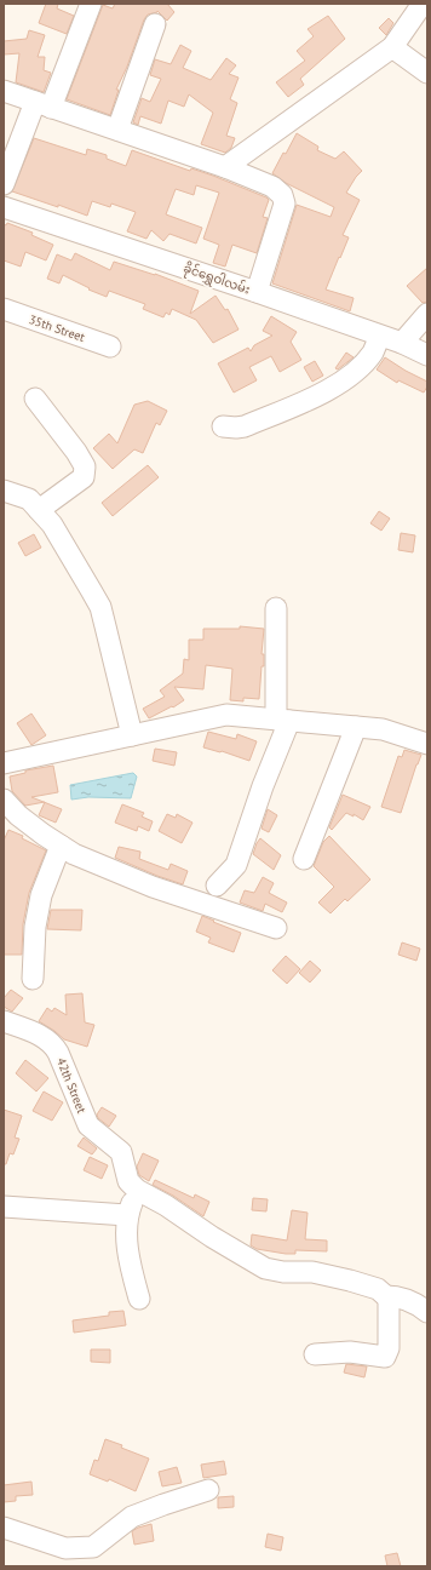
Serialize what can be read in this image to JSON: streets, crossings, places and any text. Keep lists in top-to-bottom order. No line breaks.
{"streets":{"street":["ခိုင်ရွှေဝါလမ်း","35th Street","42th Street"]}}
